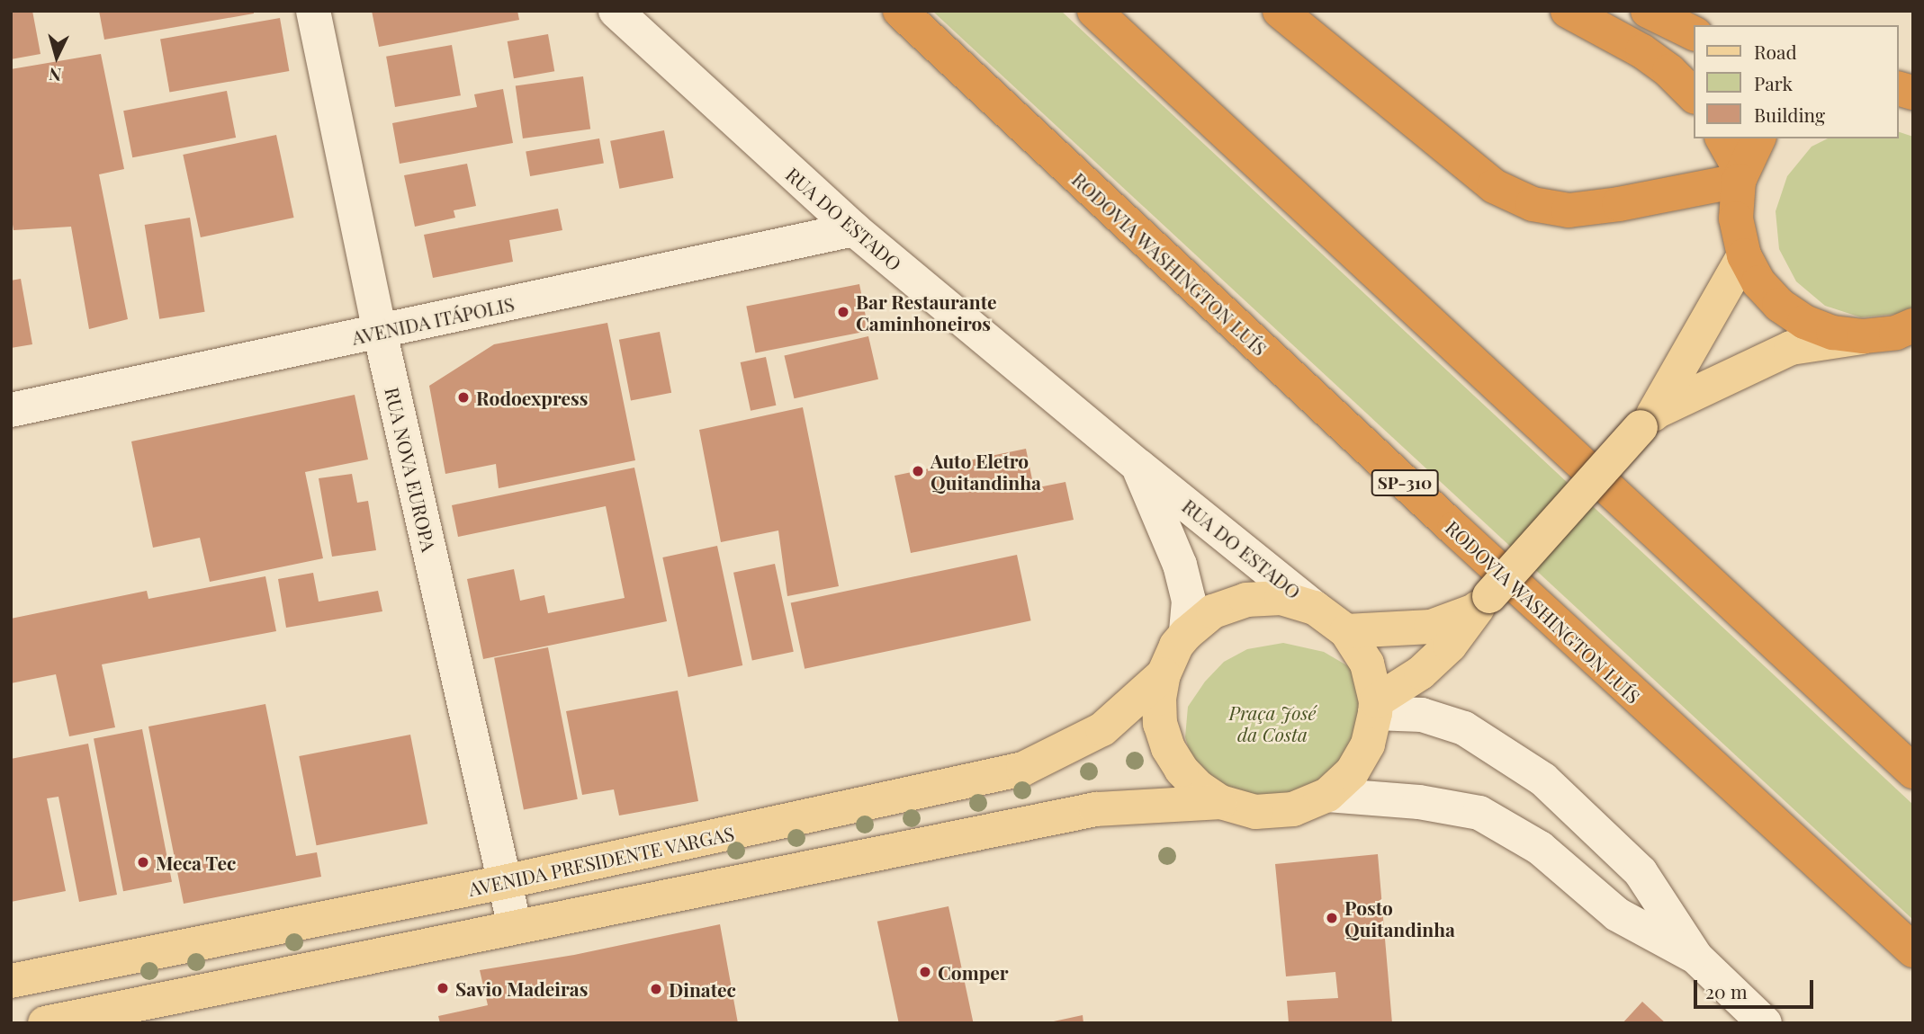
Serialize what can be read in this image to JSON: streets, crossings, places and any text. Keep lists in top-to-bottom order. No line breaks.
{"streets":{"highway":["RODOVIA WASHINGTON LUÍS","SP-310"],"main road":["AVENIDA PRESIDENTE VARGAS"],"street":["RUA DO ESTADO","AVENIDA ITÁPOLIS","RUA NOVA EUROPA"]},"crossings":[["RUA DO ESTADO","AVENIDA ITÁPOLIS"],["RUA DO ESTADO","AVENIDA PRESIDENTE VARGAS"],["AVENIDA ITÁPOLIS","RUA NOVA EUROPA"],["RUA NOVA EUROPA","AVENIDA PRESIDENTE VARGAS"]],"parks":["Praça José da Costa"],"places":["Bar Restaurante Caminhoneiros","Rodoexpress","Auto Eletro Quitandinha","Meca Tec","Posto Quitandinha","Comper","Savio Madeiras","Dinatec"],"legend":["Road","Park","Building"],"scale_bar":"20 m","north":"bottom"}
